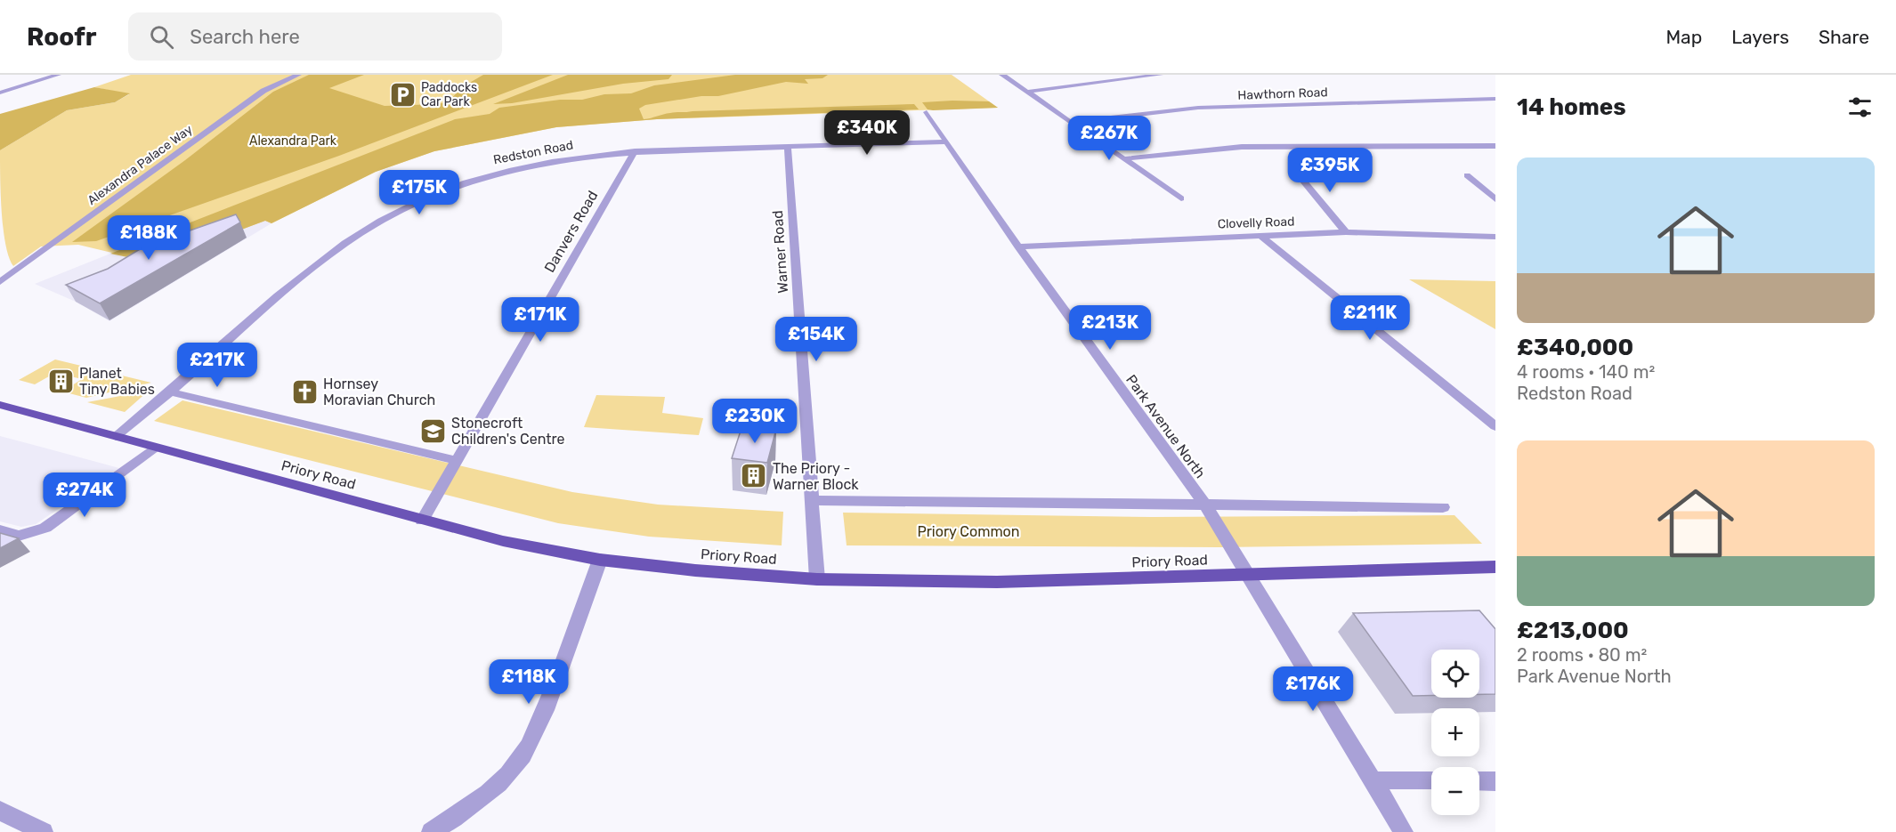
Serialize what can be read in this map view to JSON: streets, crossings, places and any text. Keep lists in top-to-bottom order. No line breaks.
{"streets":{"main road":["Priory Road"],"street":["Hawthorn Road","Redston Road","Alexandra Palace Way","Clovelly Road","Danvers Road","Warner Road","Park Avenue North"]},"crossings":[["Redston Road","Danvers Road"],["Redston Road","Warner Road"],["Redston Road","Park Avenue North"],["Redston Road","Priory Road"],["Clovelly Road","Park Avenue North"],["Danvers Road","Priory Road"],["Warner Road","Priory Road"],["Park Avenue North","Priory Road"]],"parks":["Alexandra Park","Priory Common"],"places":{"parking":["Paddocks Car Park"],"building":["Planet Tiny Babies","The Priory - Warner Block"],"church":["Hornsey Moravian Church"],"school or university":["Stonecroft Children's Centre"]},"page":{"header":"Roofr","search":"Search here","nav":["Map","Layers","Share"],"heading":"14 homes","price":["£340K","£267K","£395K","£175K","£188K","£211K","£171K","£213K","£154K","£217K","£230K","£274K","£118K","£176K"],"list":[{"name":"£340,000","note":"4 rooms · 140 m² · Redston Road"},{"name":"£213,000","note":"2 rooms · 80 m² · Park Avenue North"}],"map_buttons":["+","−"]}}
